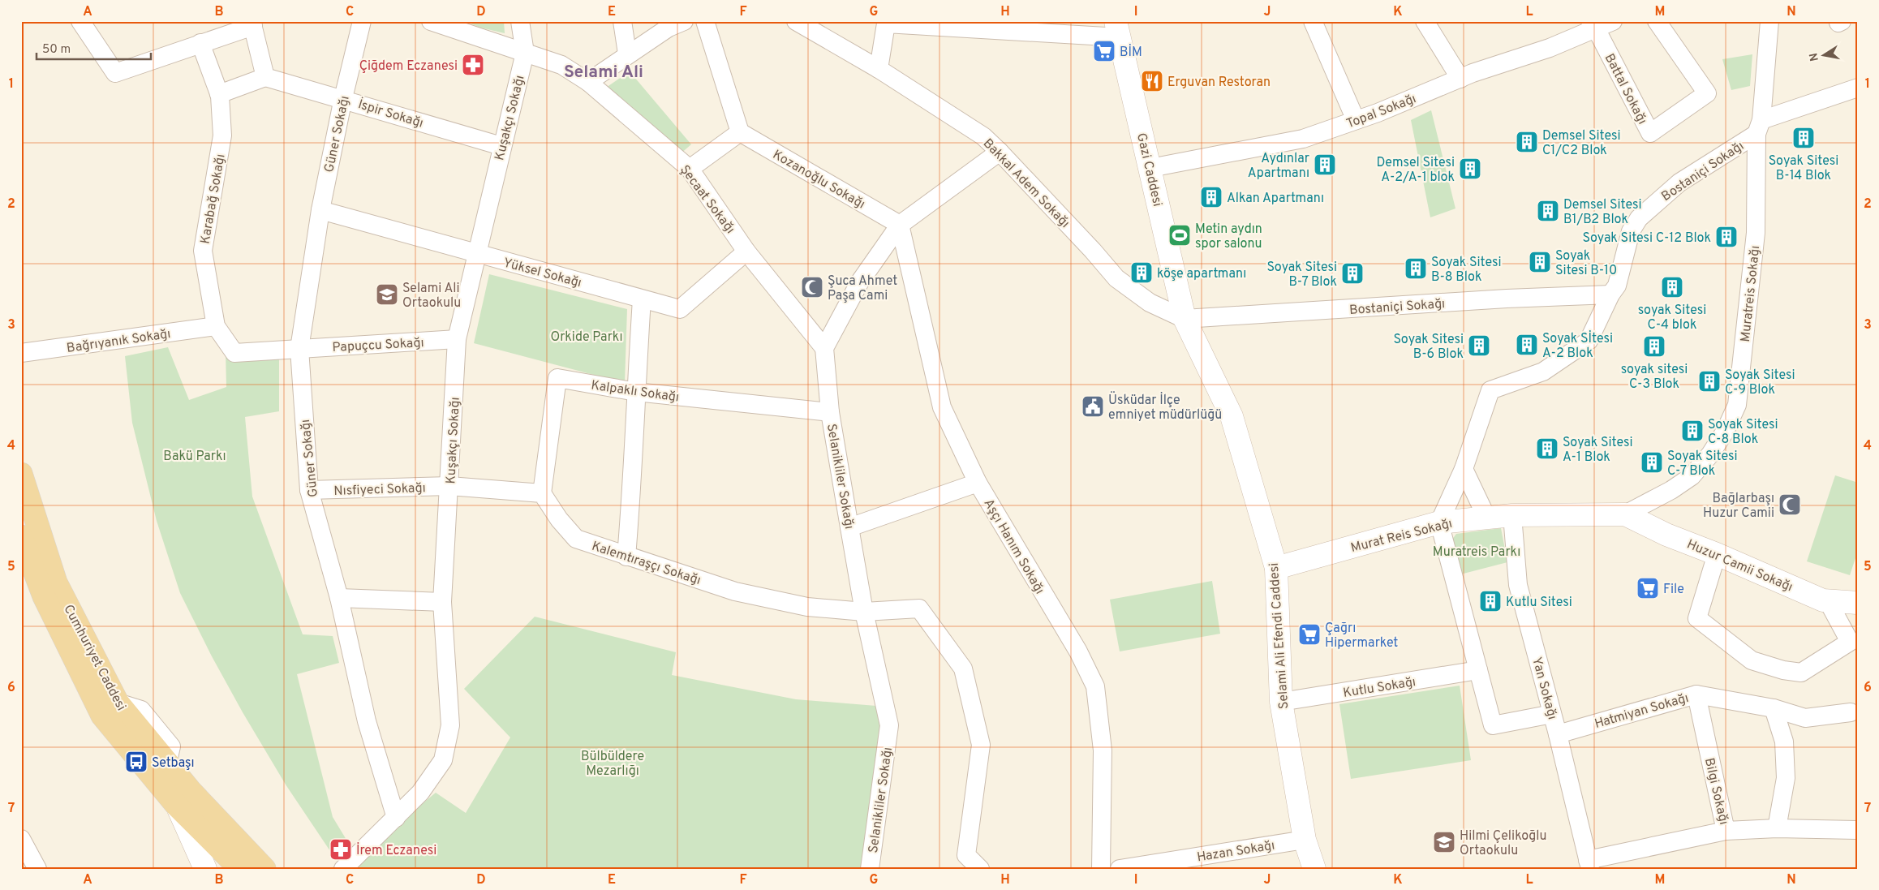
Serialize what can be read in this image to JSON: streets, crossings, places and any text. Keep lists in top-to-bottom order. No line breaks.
{"streets":{"main road":["Cumhuriyet Caddesi"],"street":["Battal Sokağı","Topal Sokağı","İspir Sokağı","Kuşakçı Sokağı","Güner Sokağı","Gazi Caddesi","Bostaniçi Sokağı","Kozanoğlu Sokağı","Bakkal Adem Sokağı","Karabağ Sokağı","Şecaat Sokağı","Yüksel Sokağı","Muratreis Sokağı","Bağrıyanık Sokağı","Papuçcu Sokağı","Kalpaklı Sokağı","Selanikliler Sokağı","Nısfiyeci Sokağı","Murat Reis Sokağı","Aşçı Hanım Sokağı","Kalemtıraşçı Sokağı","Huzur Camii Sokağı","Selami Ali Efendi Caddesi","Kutlu Sokağı","Yan Sokağı","Hatmiyan Sokağı","Bilgi Sokağı","Hazan Sokağı"]},"crossings":[["Battal Sokağı","Topal Sokağı"],["Topal Sokağı","Gazi Caddesi"],["İspir Sokağı","Kuşakçı Sokağı"],["İspir Sokağı","Güner Sokağı"],["Kuşakçı Sokağı","Güner Sokağı"],["Kuşakçı Sokağı","Şecaat Sokağı"],["Kuşakçı Sokağı","Yüksel Sokağı"],["Kuşakçı Sokağı","Papuçcu Sokağı"],["Kuşakçı Sokağı","Nısfiyeci Sokağı"],["Güner Sokağı","Karabağ Sokağı"],["Güner Sokağı","Yüksel Sokağı"],["Güner Sokağı","Papuçcu Sokağı"],["Güner Sokağı","Nısfiyeci Sokağı"],["Gazi Caddesi","Bostaniçi Sokağı"],["Gazi Caddesi","Bakkal Adem Sokağı"],["Gazi Caddesi","Selami Ali Efendi Caddesi"],["Bostaniçi Sokağı","Bakkal Adem Sokağı"],["Bostaniçi Sokağı","Muratreis Sokağı"],["Bostaniçi Sokağı","Murat Reis Sokağı"],["Bostaniçi Sokağı","Selami Ali Efendi Caddesi"],["Kozanoğlu Sokağı","Aşçı Hanım Sokağı"],["Bakkal Adem Sokağı","Selami Ali Efendi Caddesi"],["Karabağ Sokağı","Bağrıyanık Sokağı"],["Karabağ Sokağı","Papuçcu Sokağı"],["Şecaat Sokağı","Yüksel Sokağı"],["Şecaat Sokağı","Selanikliler Sokağı"],["Muratreis Sokağı","Murat Reis Sokağı"],["Muratreis Sokağı","Huzur Camii Sokağı"],["Kalpaklı Sokağı","Selanikliler Sokağı"],["Kalpaklı Sokağı","Kalemtıraşçı Sokağı"],["Selanikliler Sokağı","Kalemtıraşçı Sokağı"],["Murat Reis Sokağı","Huzur Camii Sokağı"],["Murat Reis Sokağı","Selami Ali Efendi Caddesi"],["Murat Reis Sokağı","Yan Sokağı"],["Selami Ali Efendi Caddesi","Kutlu Sokağı"],["Selami Ali Efendi Caddesi","Hazan Sokağı"],["Yan Sokağı","Hatmiyan Sokağı"],["Yan Sokağı","Bilgi Sokağı"],["Hatmiyan Sokağı","Bilgi Sokağı"]],"districts":["Selami Ali"],"parks":["Orkide Parkı","Bakü Parkı","Muratreis Parkı","Bülbüldere Mezarlığı"],"places":{"supermarket":["BİM","File","Çağrı Hipermarket"],"pharmacy":["Çiğdem Eczanesi","İrem Eczanesi"],"restaurant":["Erguvan Restoran"],"building":["Soyak Sitesi B-14 Blok","Demsel Sitesi C1/C2 Blok","Aydınlar Apartmanı","Demsel Sitesi A-2/A-1 blok","Alkan Apartmanı","Demsel Sitesi B1/B2 Blok","Soyak Sitesi C-12 Blok","Soyak Sitesi B-10","Soyak Sitesi B-8 Blok","köşe apartmanı","Soyak Sitesi B-7 Blok","soyak Sitesi C-4 blok","Soyak Sİtesi A-2 Blok","Soyak Sitesi B-6 Blok","soyak sitesi C-3 Blok","Soyak Sitesi C-9 Blok","Soyak Sitesi C-8 Blok","Soyak Sitesi A-1 Blok","Soyak Sitesi C-7 Blok","Kutlu Sitesi"],"sports":["Metin aydın spor salonu"],"mosque":["Şuca Ahmet Paşa Cami","Bağlarbaşı Huzur Camii"],"school or university":["Selami Ali Ortaokulu","Hilmi Çelikoğlu Ortaokulu"],"public building":["Üsküdar İlçe emniyet müdürlüğü"],"bus stop":["Setbaşı"]},"scale_bar":"50 m","north":"left","grid":{"columns":["A","B","C","D","E","F","G","H","I","J","K","L","M","N"],"rows":["1","2","3","4","5","6","7"]}}
